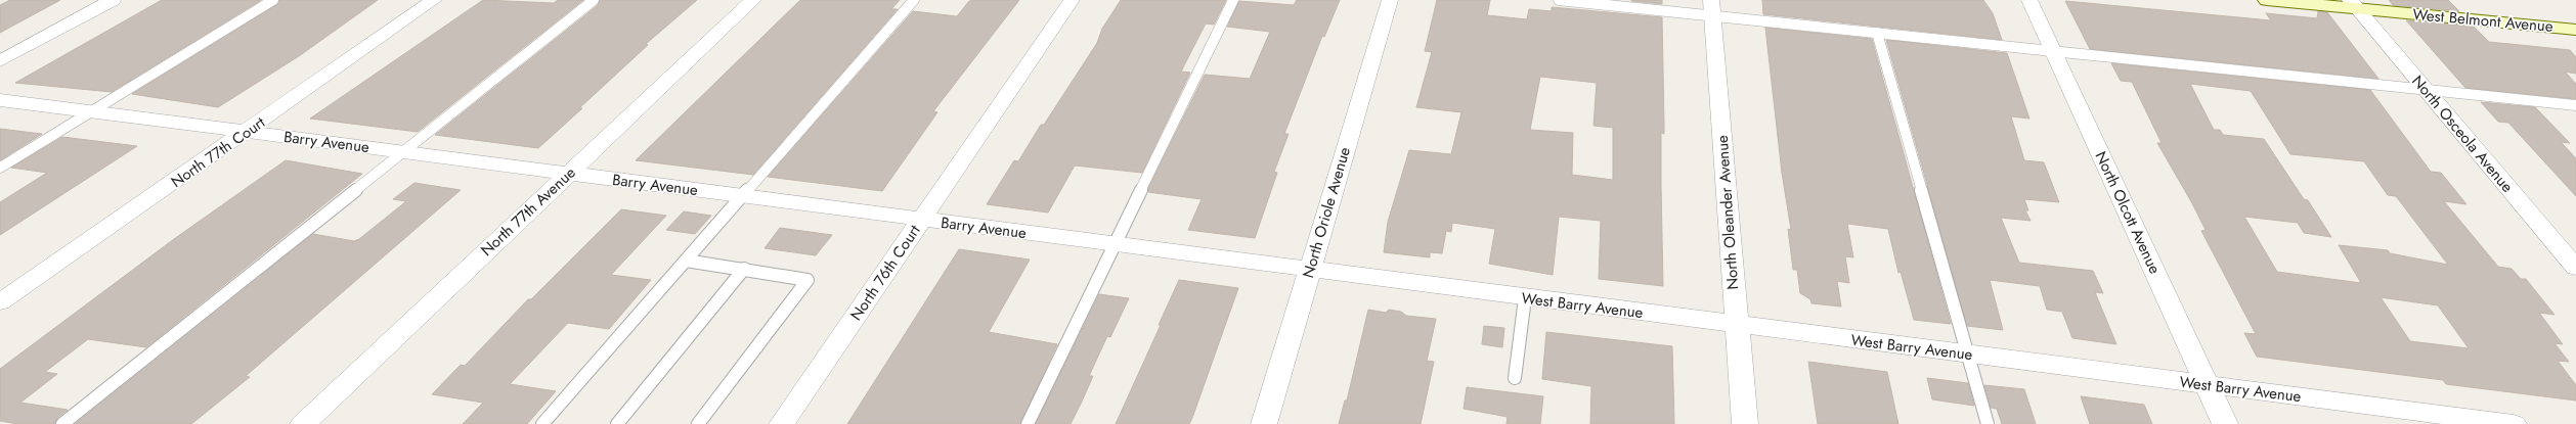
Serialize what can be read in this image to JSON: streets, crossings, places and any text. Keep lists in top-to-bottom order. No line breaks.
{"streets":{"main road":["West Belmont Avenue"],"street":["North Osceola Avenue","Barry Avenue","North 77th Court","North 77th Avenue","North Oriole Avenue","North Oleander Avenue","North Olcott Avenue","North 76th Court","West Barry Avenue"]},"crossings":[["West Belmont Avenue","North Osceola Avenue"],["Barry Avenue","North 77th Court"],["Barry Avenue","North 77th Avenue"],["Barry Avenue","North Oriole Avenue"],["Barry Avenue","North 76th Court"],["Barry Avenue","West Barry Avenue"],["North Oriole Avenue","West Barry Avenue"],["North Oleander Avenue","West Barry Avenue"],["North Olcott Avenue","West Barry Avenue"]]}
